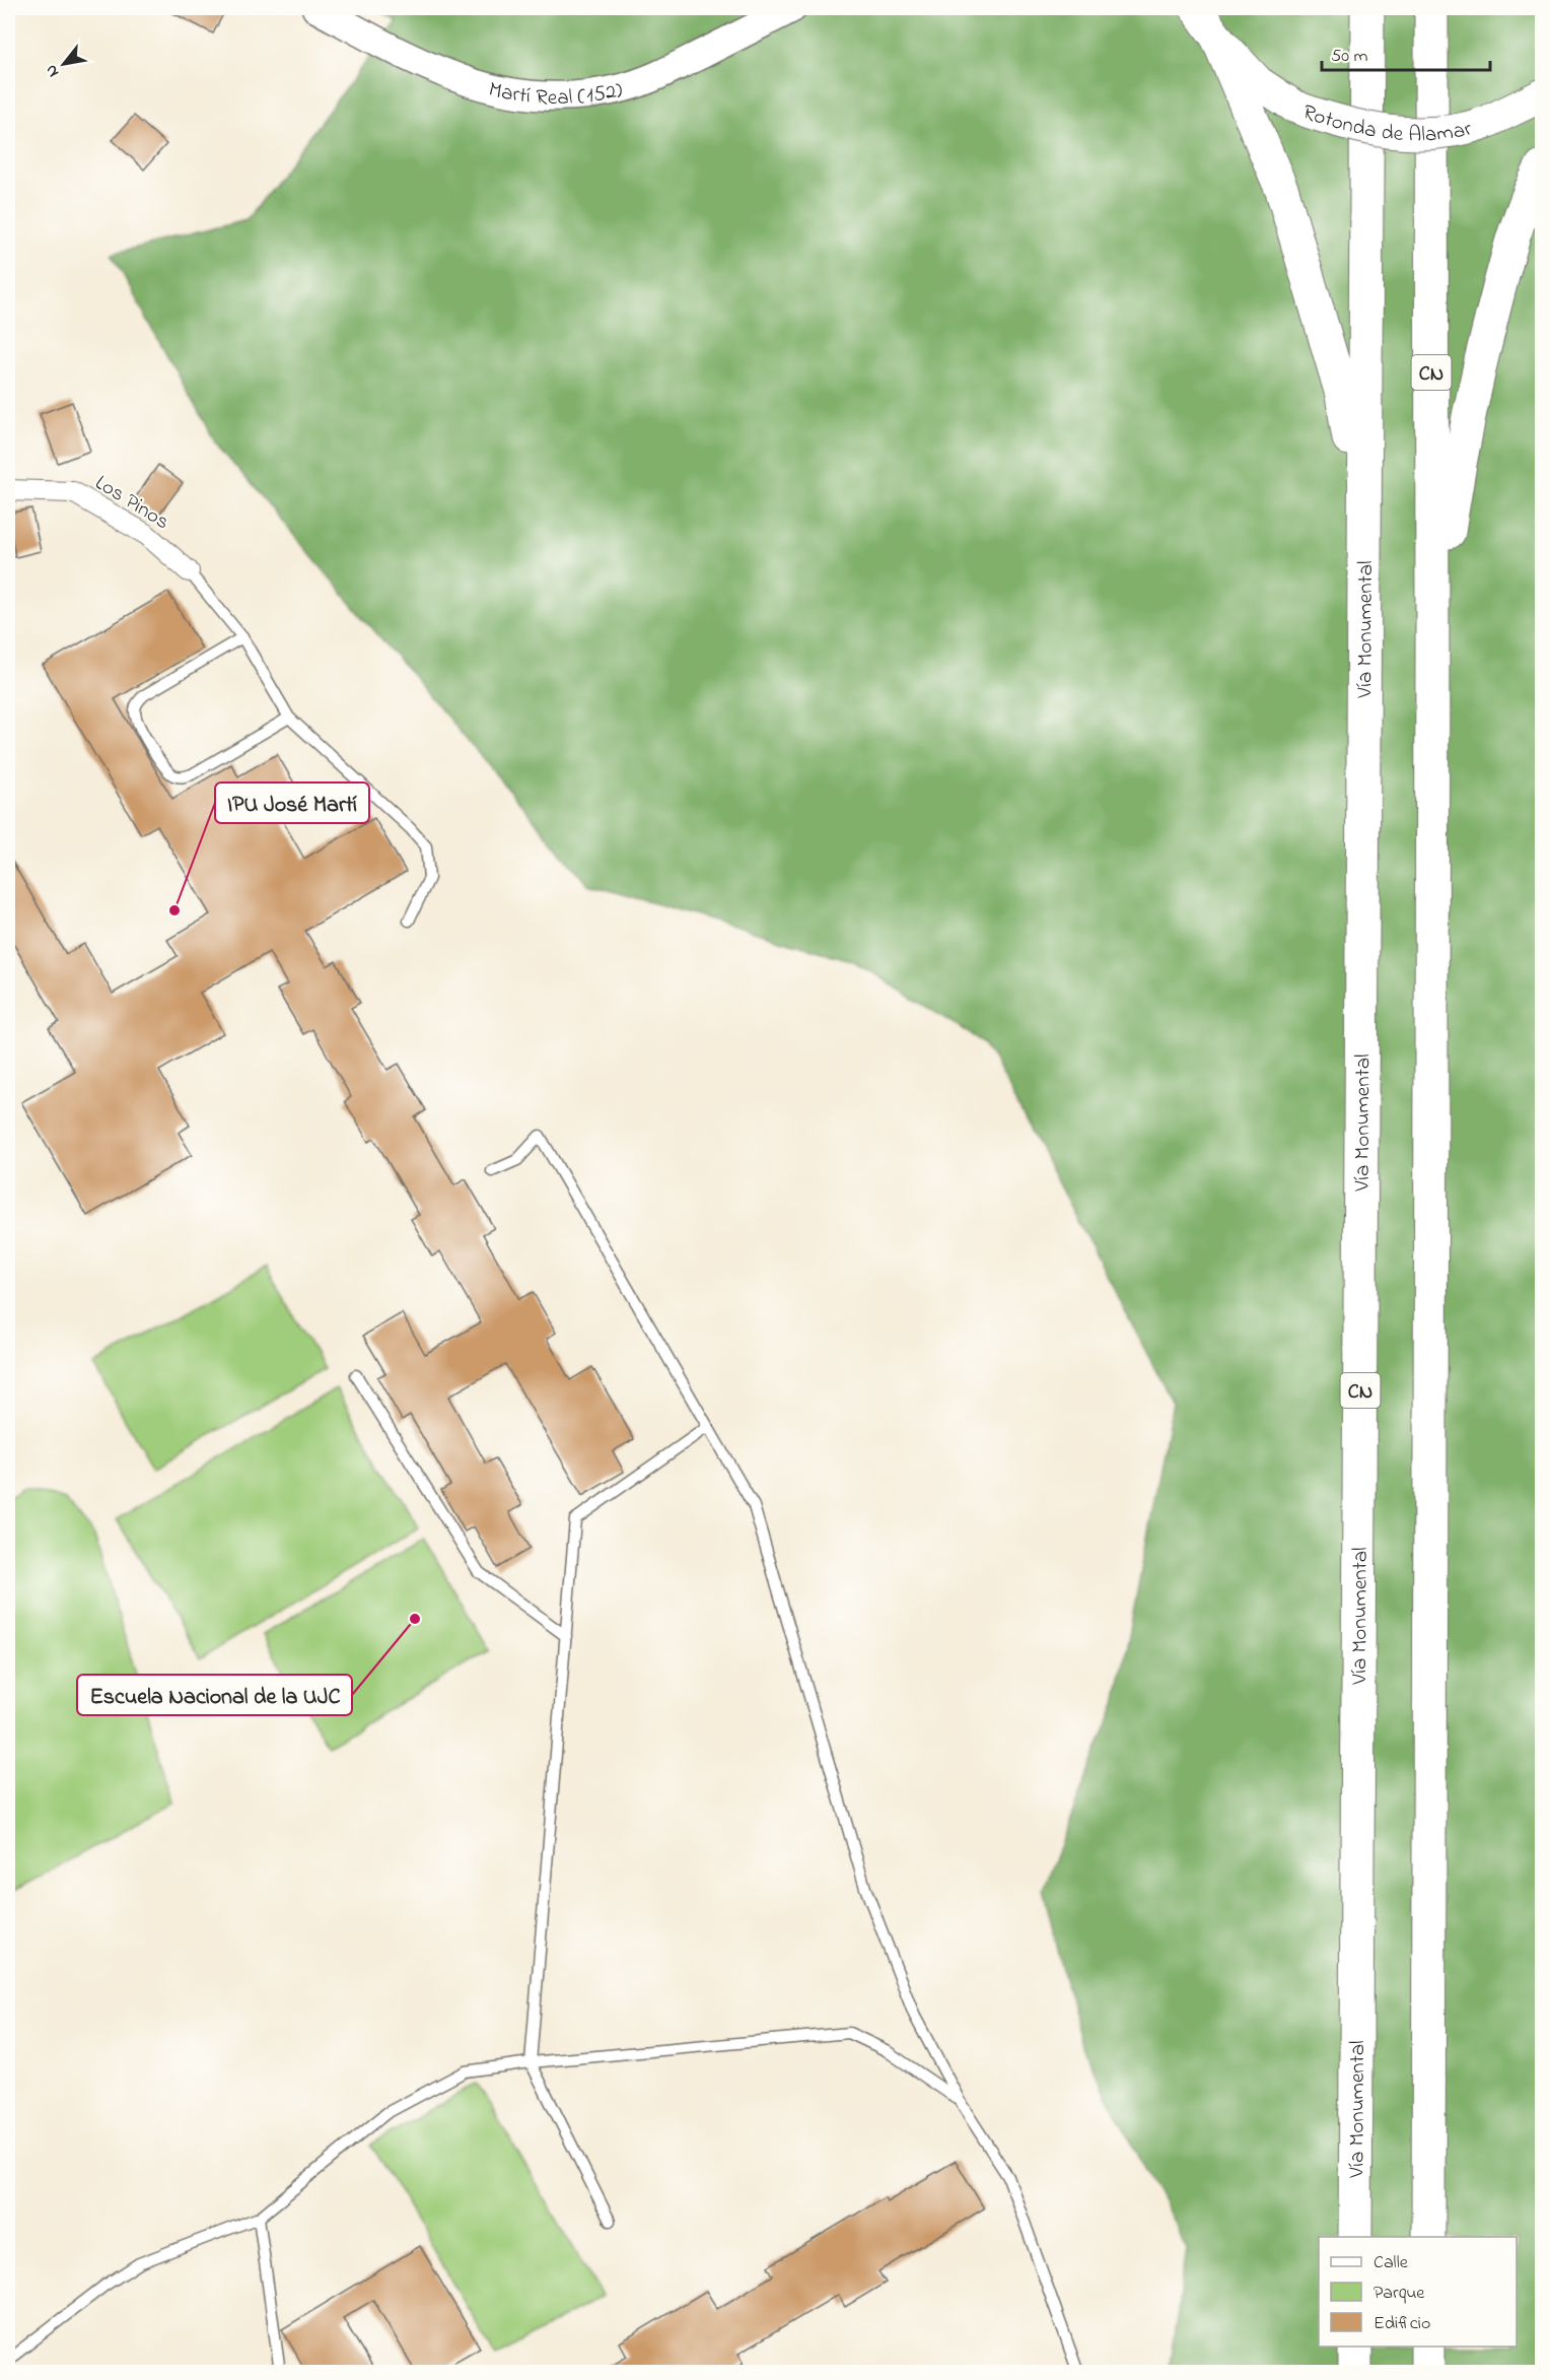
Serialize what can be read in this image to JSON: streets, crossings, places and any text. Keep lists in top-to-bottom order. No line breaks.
{"streets":{"highway":["CN","Vía Monumental"],"main road":["Martí Real (152)","Rotonda de Alamar"],"street":["Los Pinos"]},"places":["IPU José Martí","Escuela Nacional de la UJC"],"legend":["Calle","Parque","Edificio"],"scale_bar":"50 m","north":"bottom left"}
